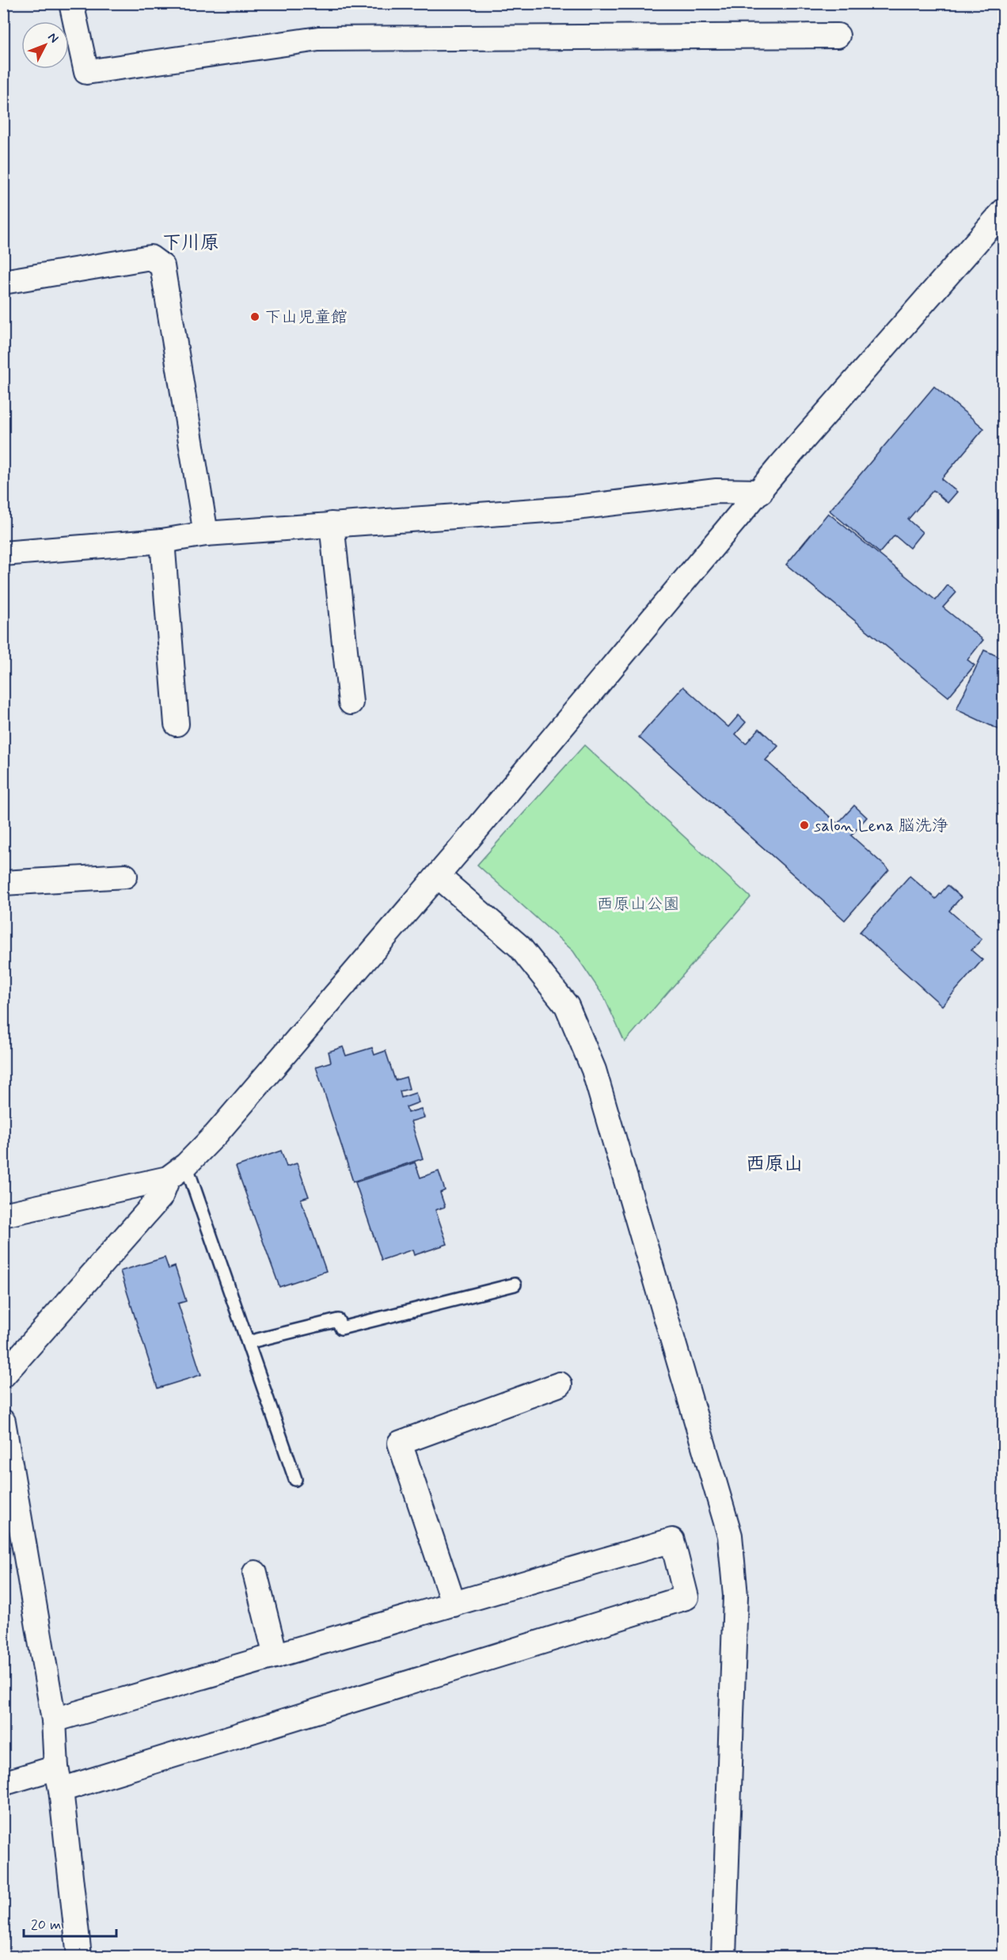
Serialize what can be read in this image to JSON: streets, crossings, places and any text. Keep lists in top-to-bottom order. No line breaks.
{"districts":["下川原","西原山"],"parks":["西原山公園"],"places":["下山児童館","salon Lena 脳洗浄"],"scale_bar":"20 m","north":"top right"}
